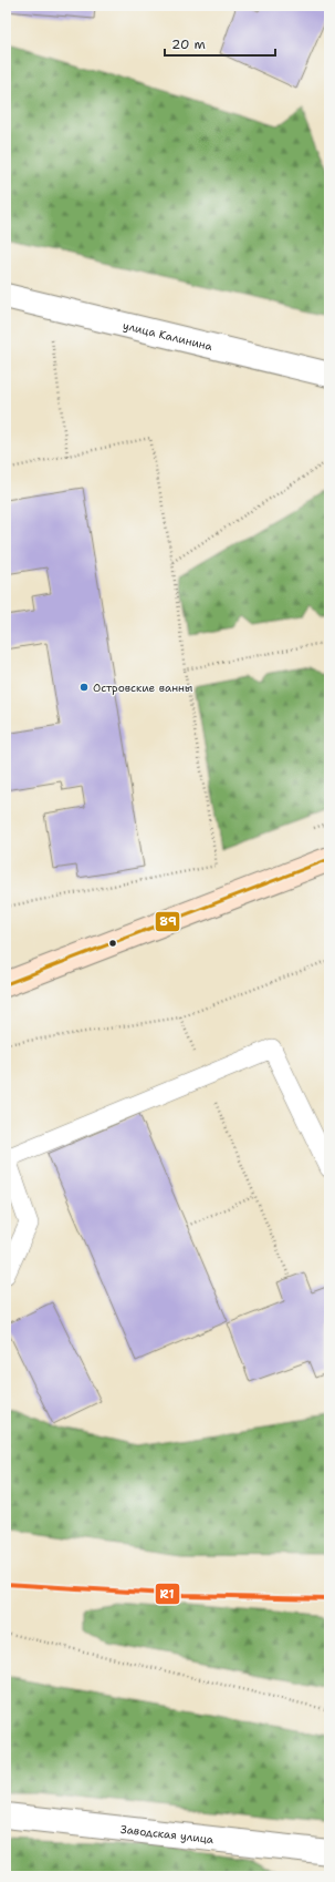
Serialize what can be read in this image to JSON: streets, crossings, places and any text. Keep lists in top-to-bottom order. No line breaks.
{"streets":{"street":["улица Калинина","Заводская улица"]},"places":["Островские ванны"],"lines":["transit line 89","transit line R1"],"scale_bar":"20 m"}
